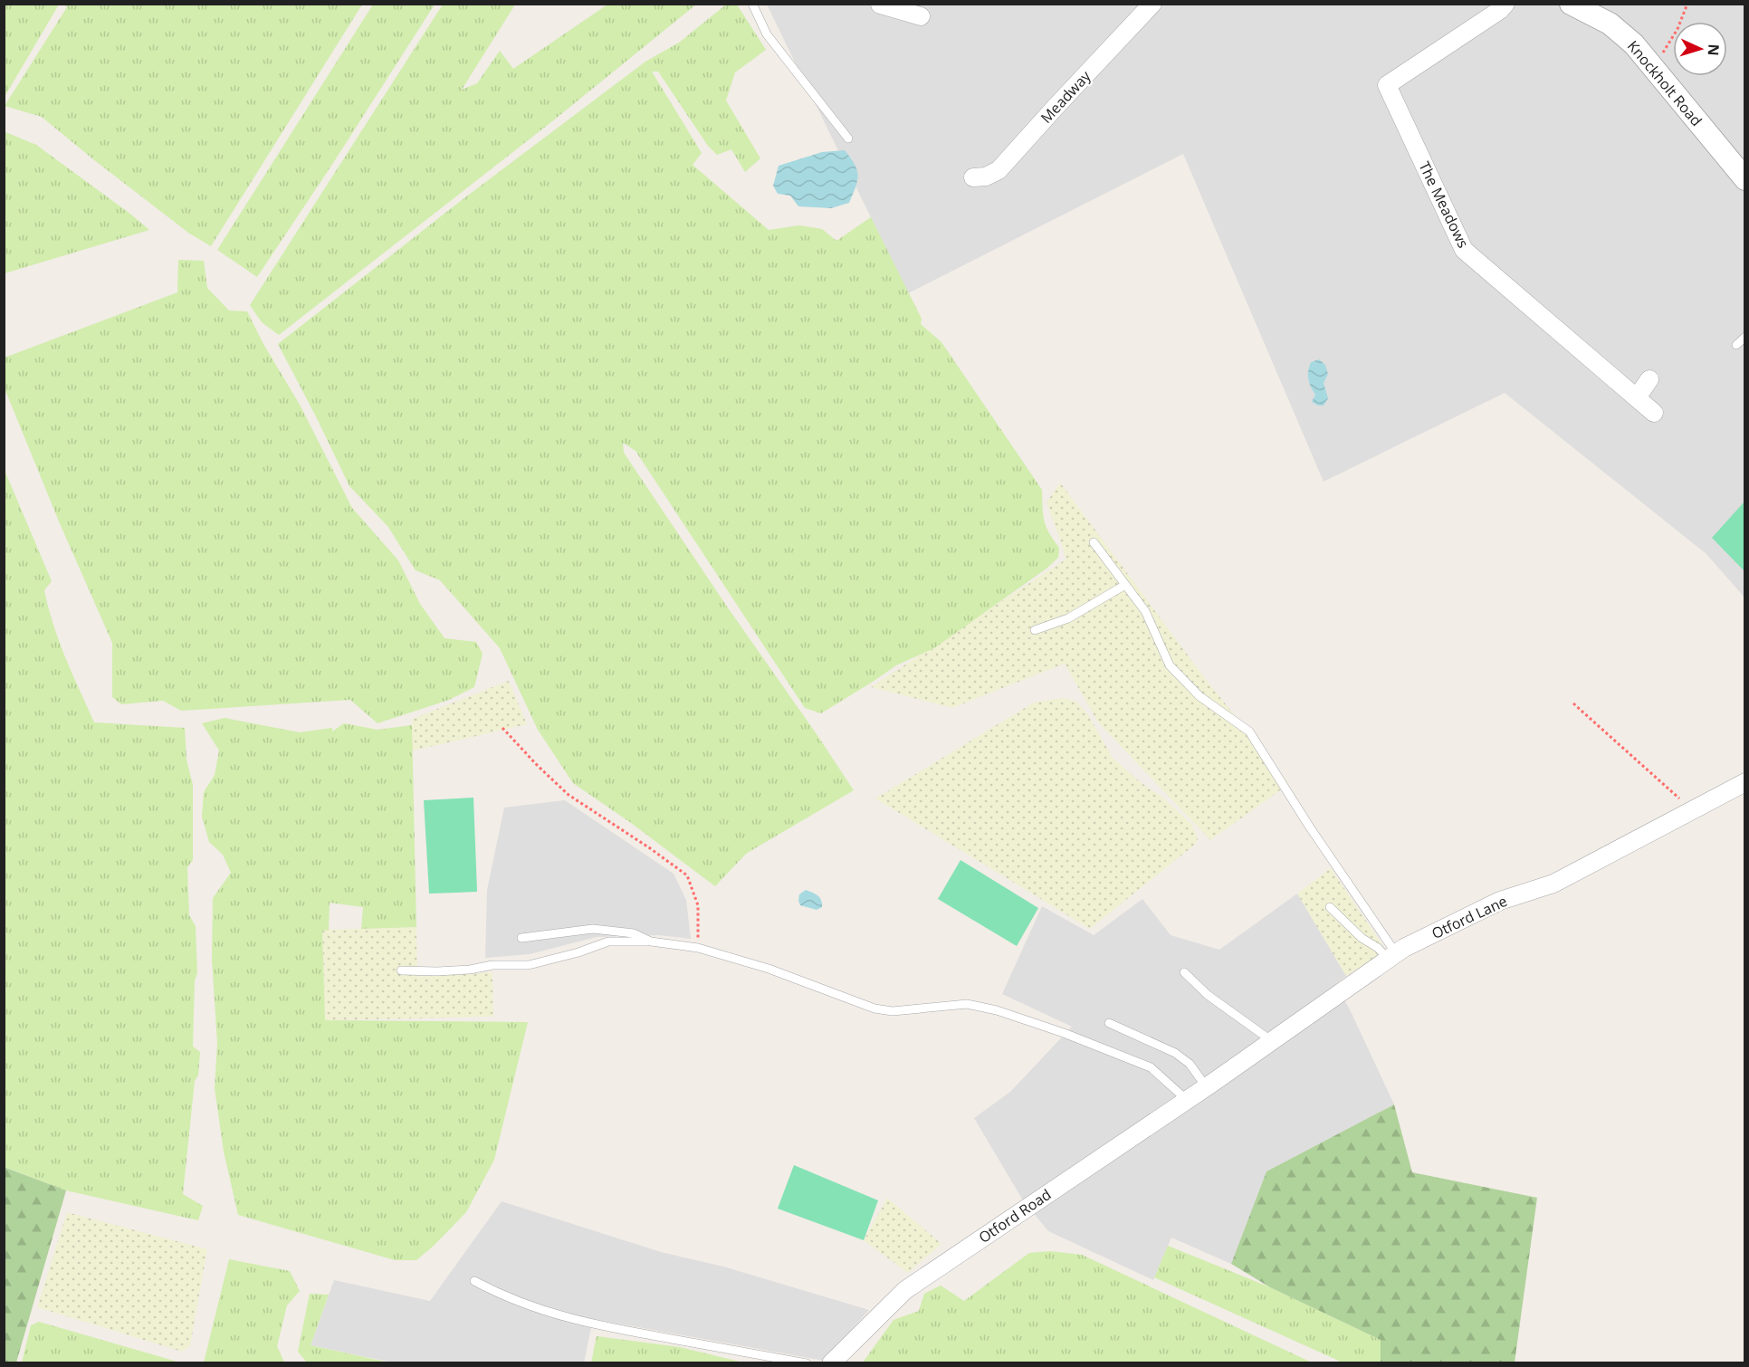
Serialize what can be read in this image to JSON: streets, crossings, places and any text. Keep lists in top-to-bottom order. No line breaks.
{"streets":{"street":["Knockholt Road","Meadway","The Meadows","Otford Lane","Otford Road"]},"crossings":[["Otford Lane","Otford Road"]],"north":"right"}
